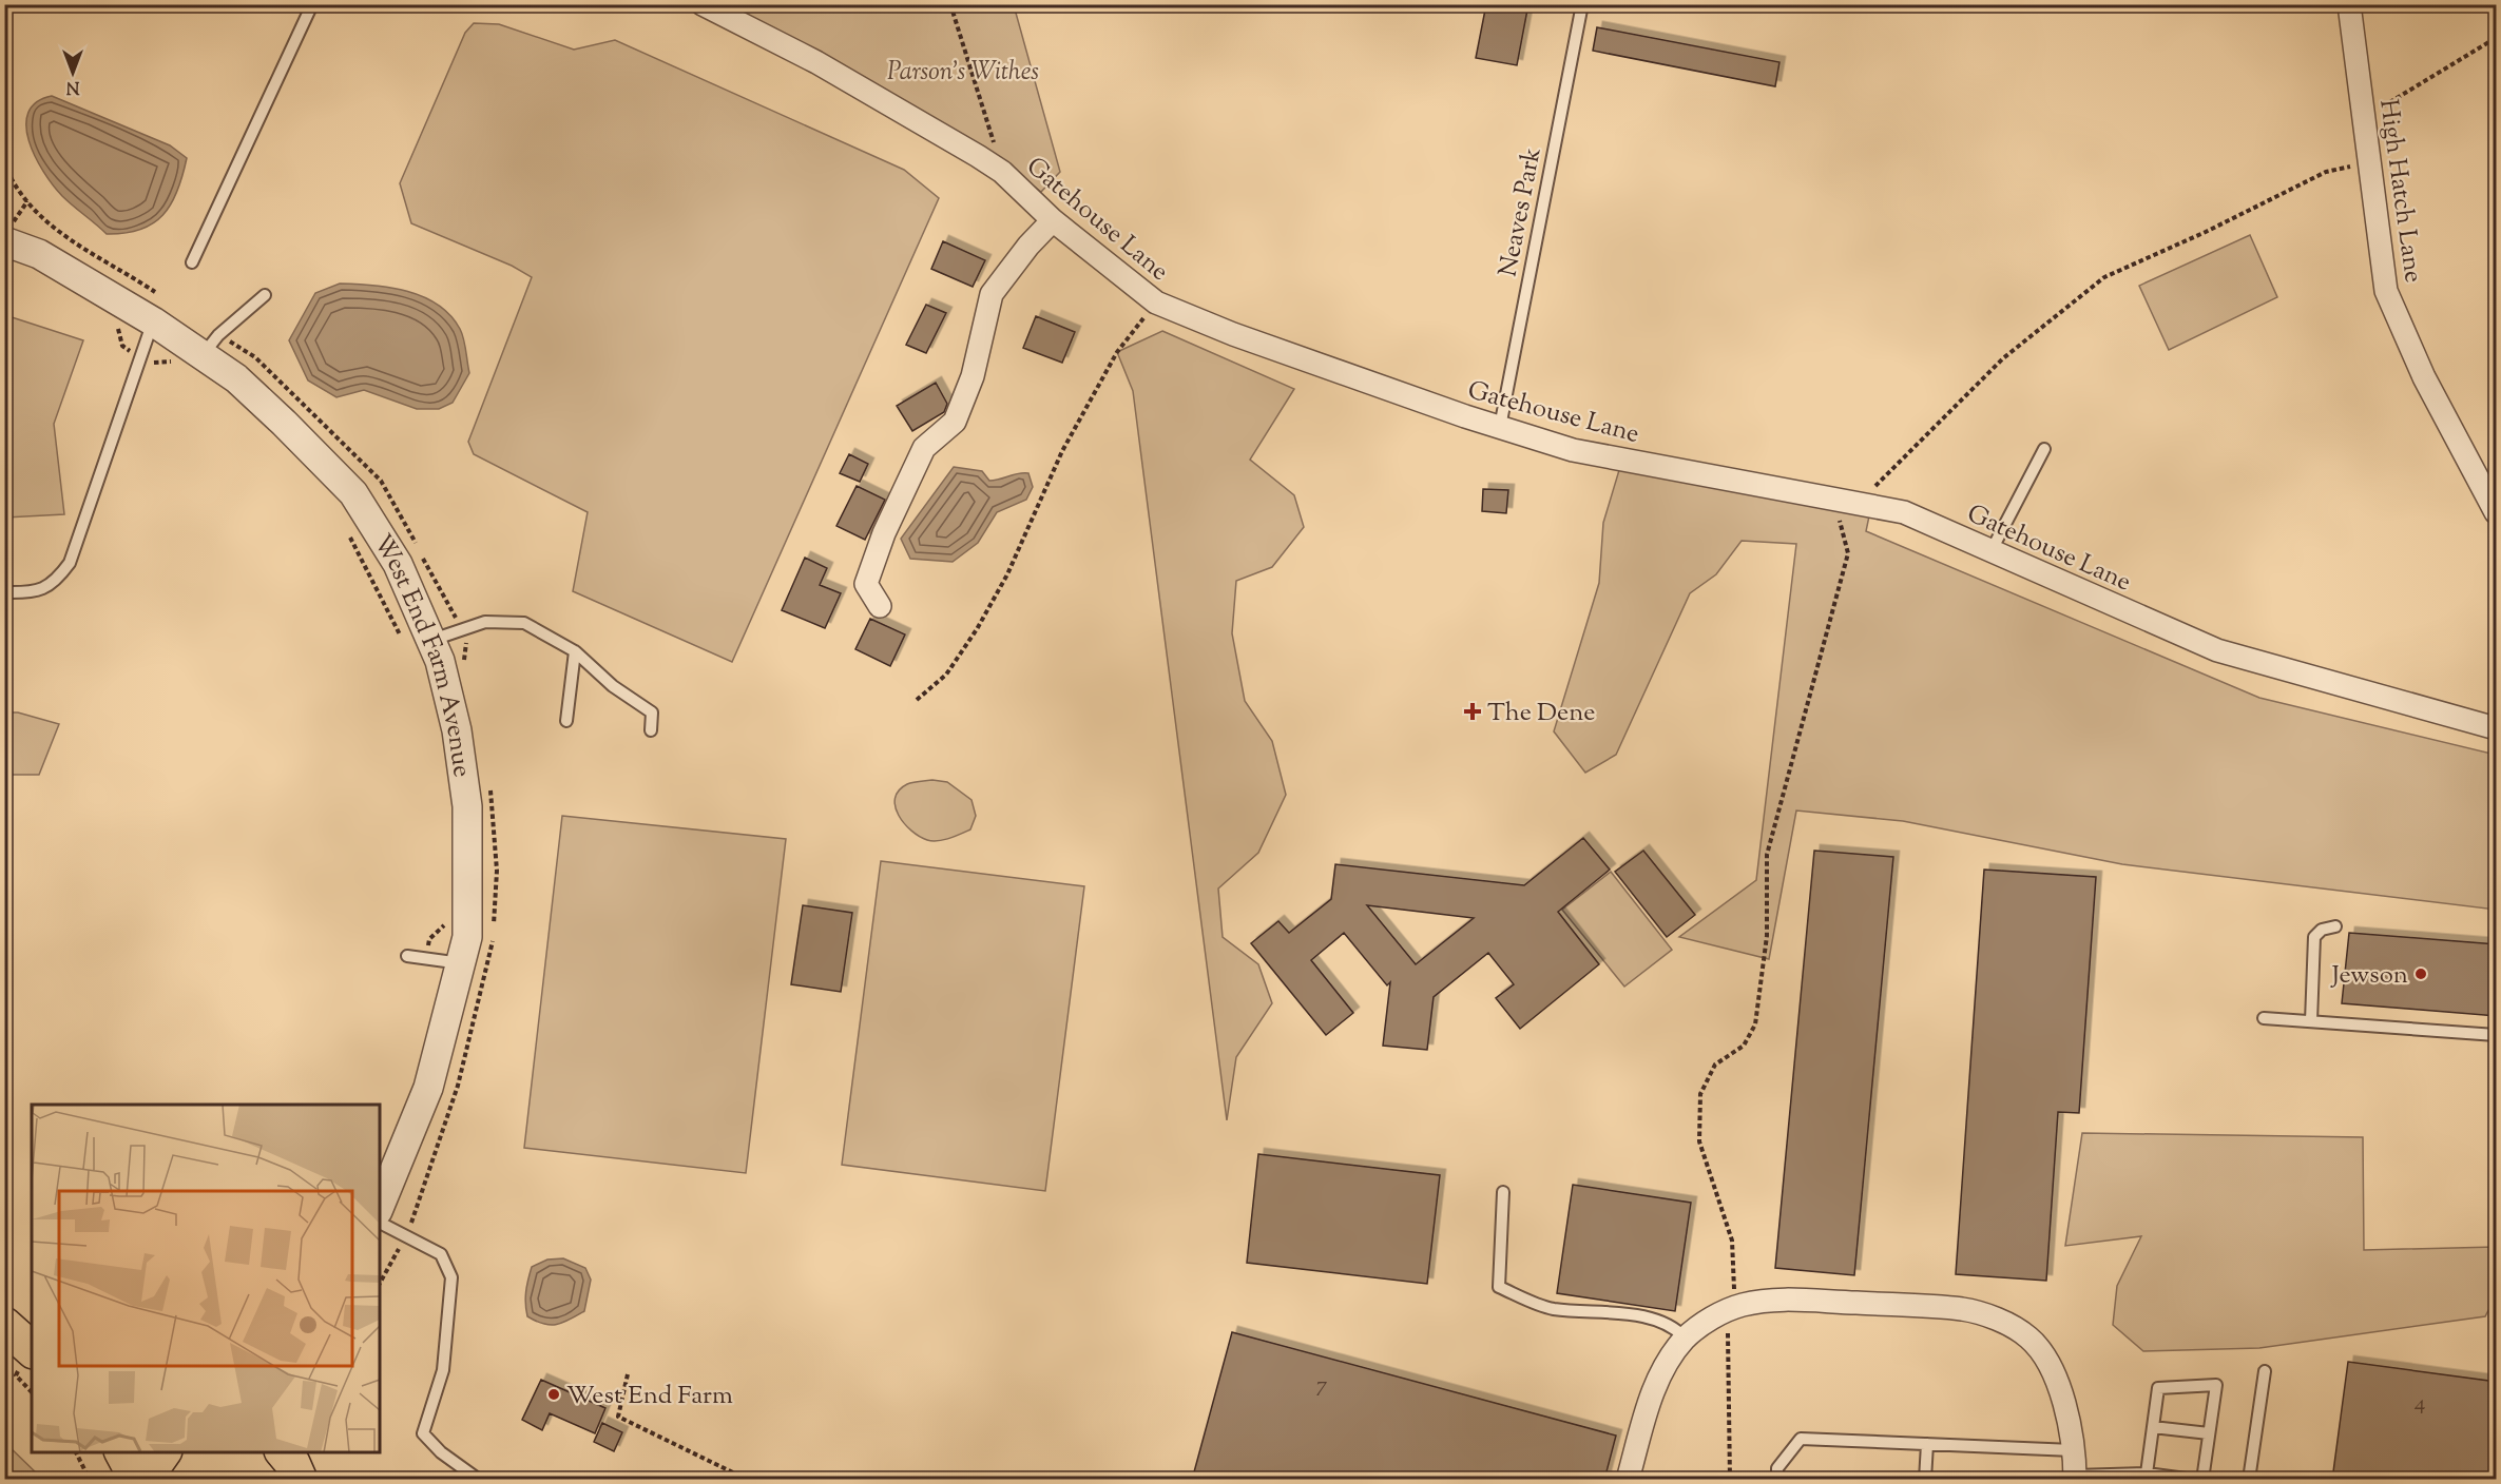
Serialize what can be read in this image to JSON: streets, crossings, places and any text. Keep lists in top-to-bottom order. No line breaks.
{"streets":{"street":["High Hatch Lane","Gatehouse Lane","West End Farm Avenue"],"lane":["Neaves Park"]},"crossings":[["Neaves Park","Gatehouse Lane"]],"parks":["Parson's Withes"],"places":{"health":["The Dene"],"other":["Jewson","West End Farm"]},"house_numbers":["7","4"],"north":"bottom"}
